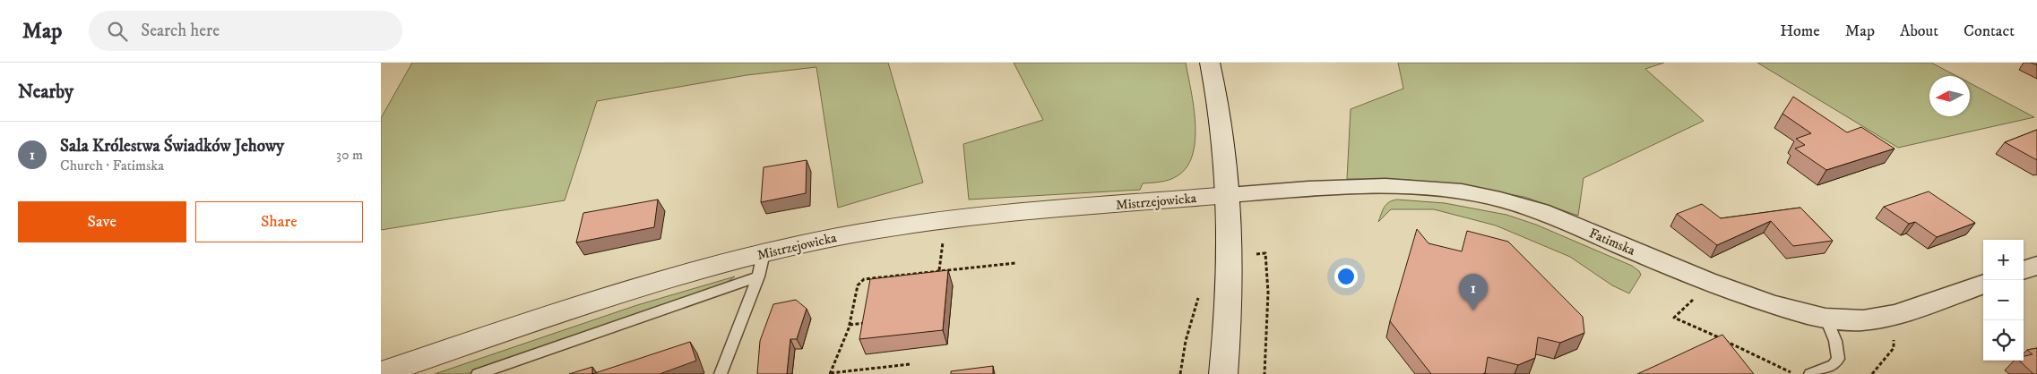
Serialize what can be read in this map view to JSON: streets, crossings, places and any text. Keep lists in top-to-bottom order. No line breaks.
{"streets":{"street":["Mistrzejowicka","Fatimska"]},"crossings":[["Mistrzejowicka","Fatimska"]],"north":"left","page":{"header":"Map","search":"Search here","nav":["Home","Map","About","Contact"],"heading":"Nearby","list":[{"mark":"1","name":"Sala Królestwa Świadków Jehowy","note":"Church · Fatimska","value":"30 m"}],"buttons":["Save","Share"],"map_buttons":["+","−"],"pins":"1"}}
